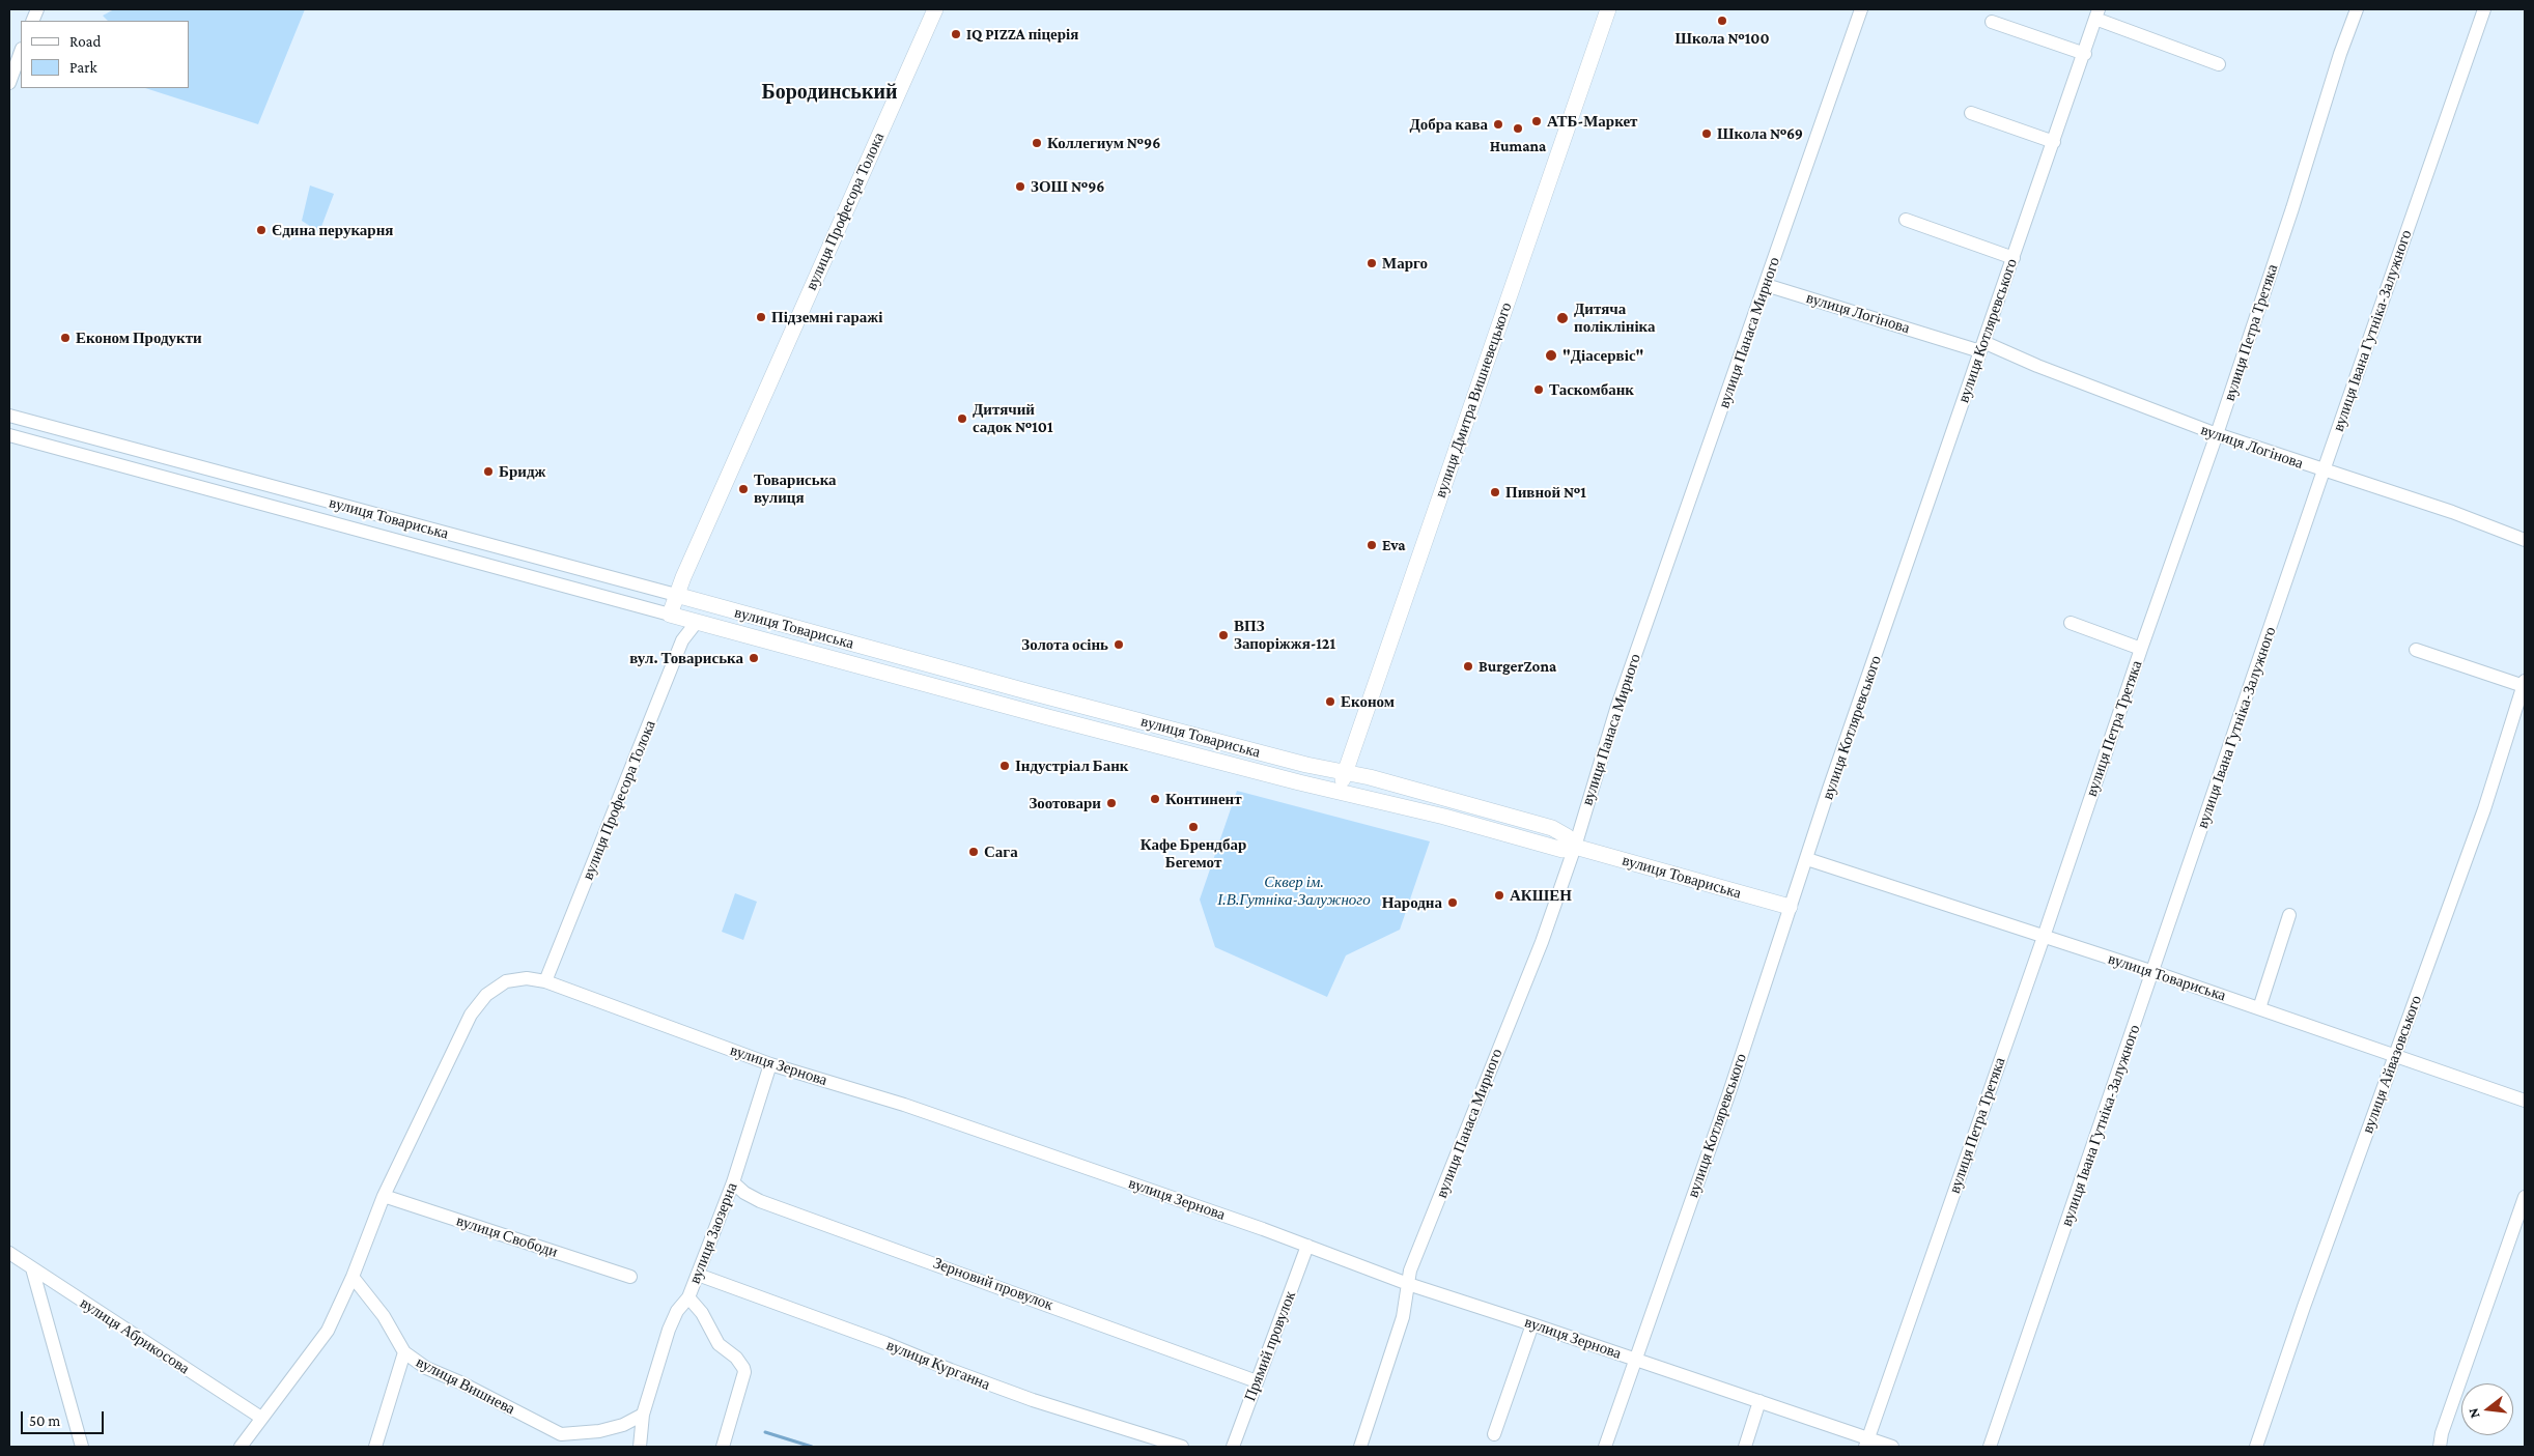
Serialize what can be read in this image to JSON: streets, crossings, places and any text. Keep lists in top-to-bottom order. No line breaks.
{"streets":{"street":["вулиця Професора Толока","вулиця Логінова","вулиця Котляревського","вулиця Івана Гутніка-Залужного","вулиця Панаса Мирного","вулиця Петра Третяка","вулиця Дмитра Вишневецького","вулиця Товариська","вулиця Айвазовського","вулиця Зернова","вулиця Заозерна","вулиця Свободи","Зерновий провулок","вулиця Абрикосова","Прямий провулок","вулиця Курганна","вулиця Вишнева"]},"crossings":[["вулиця Професора Толока","вулиця Товариська"],["вулиця Професора Толока","вулиця Зернова"],["вулиця Логінова","вулиця Котляревського"],["вулиця Логінова","вулиця Івана Гутніка-Залужного"],["вулиця Логінова","вулиця Панаса Мирного"],["вулиця Логінова","вулиця Петра Третяка"],["вулиця Котляревського","вулиця Товариська"],["вулиця Котляревського","вулиця Зернова"],["вулиця Івана Гутніка-Залужного","вулиця Товариська"],["вулиця Панаса Мирного","вулиця Товариська"],["вулиця Панаса Мирного","вулиця Зернова"],["вулиця Петра Третяка","вулиця Товариська"],["вулиця Петра Третяка","вулиця Зернова"],["вулиця Дмитра Вишневецького","вулиця Товариська"],["вулиця Товариська","вулиця Айвазовського"],["вулиця Зернова","вулиця Заозерна"],["вулиця Зернова","вулиця Свободи"],["вулиця Зернова","вулиця Абрикосова"],["вулиця Зернова","Прямий провулок"],["вулиця Заозерна","Зерновий провулок"],["вулиця Заозерна","вулиця Курганна"],["Зерновий провулок","Прямий провулок"]],"districts":["Бородинський"],"parks":["Сквер ім. І.В.Гутніка-Залужного"],"places":["Школа №100","IQ PIZZA піцерія","АТБ-Маркет","Добра кава","Humana","Школа №69","Коллегиум №96","ЗОШ №96","Єдина перукарня","Марго","Підземні гаражі","Дитяча поліклініка","Економ Продукти","\"Діасервіс\"","Таскомбанк","Дитячий садок №101","Бридж","Товариська вулиця","Пивной №1","Eva","ВПЗ Запоріжжя-121","Золота осінь","вул. Товариська","BurgerZona","Економ","Індустріал Банк","Континент","Зоотовари","Кафе Брендбар Бегемот","Сага","АКШЕН","Народна"],"legend":["Road","Park"],"scale_bar":"50 m","north":"left"}
